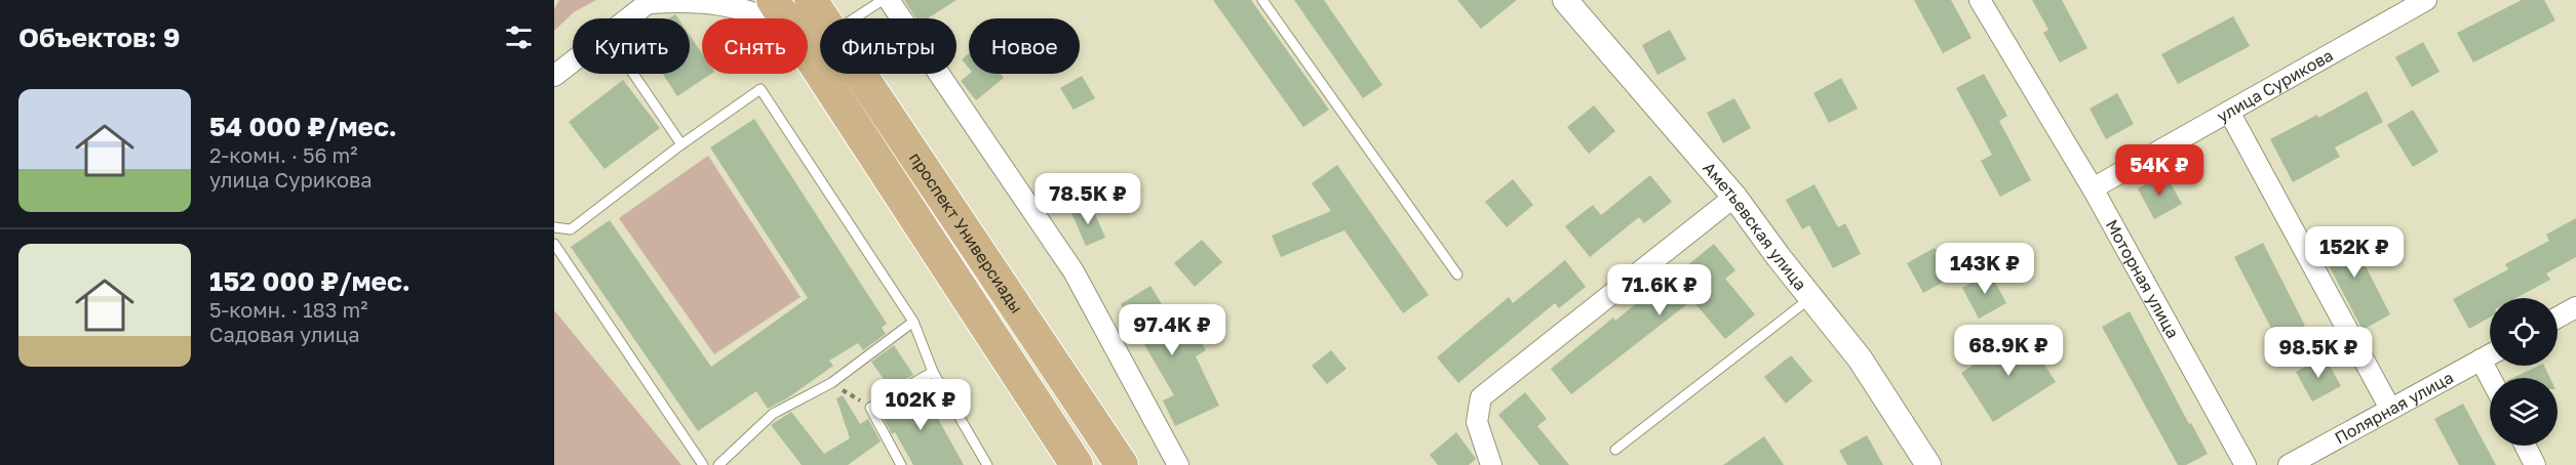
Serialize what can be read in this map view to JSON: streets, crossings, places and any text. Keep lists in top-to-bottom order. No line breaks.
{"streets":{"main road":["проспект Универсиады"],"street":["улица Сурикова","Аметьевская улица","Моторная улица","Полярная улица"]},"crossings":[["улица Сурикова","Моторная улица"]],"page":{"heading":"Объектов: 9","chip":["Купить","Снять","Фильтры","Новое"],"list":[{"name":"54 000 ₽/мес.","note":"2-комн. · 56 m² · улица Сурикова"},{"name":"152 000 ₽/мес.","note":"5-комн. · 183 m² · Садовая улица"}],"price":["54K ₽","78.5K ₽","152K ₽","143K ₽","71.6K ₽","97.4K ₽","68.9K ₽","98.5K ₽","102K ₽"]}}
